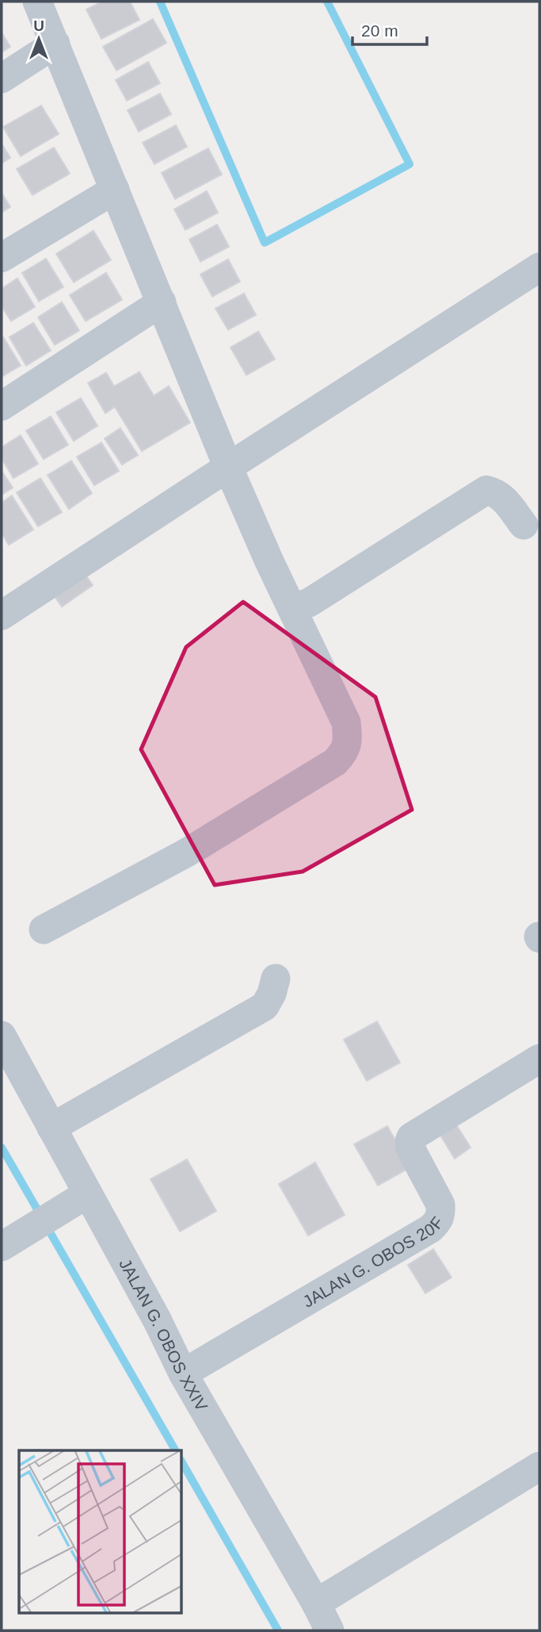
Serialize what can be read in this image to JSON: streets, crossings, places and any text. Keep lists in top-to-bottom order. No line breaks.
{"streets":{"street":["JALAN G. OBOS 20F","JALAN G. OBOS XXIV"]},"crossings":[["JALAN G. OBOS 20F","JALAN G. OBOS XXIV"]],"scale_bar":"20 m","north":"top"}
